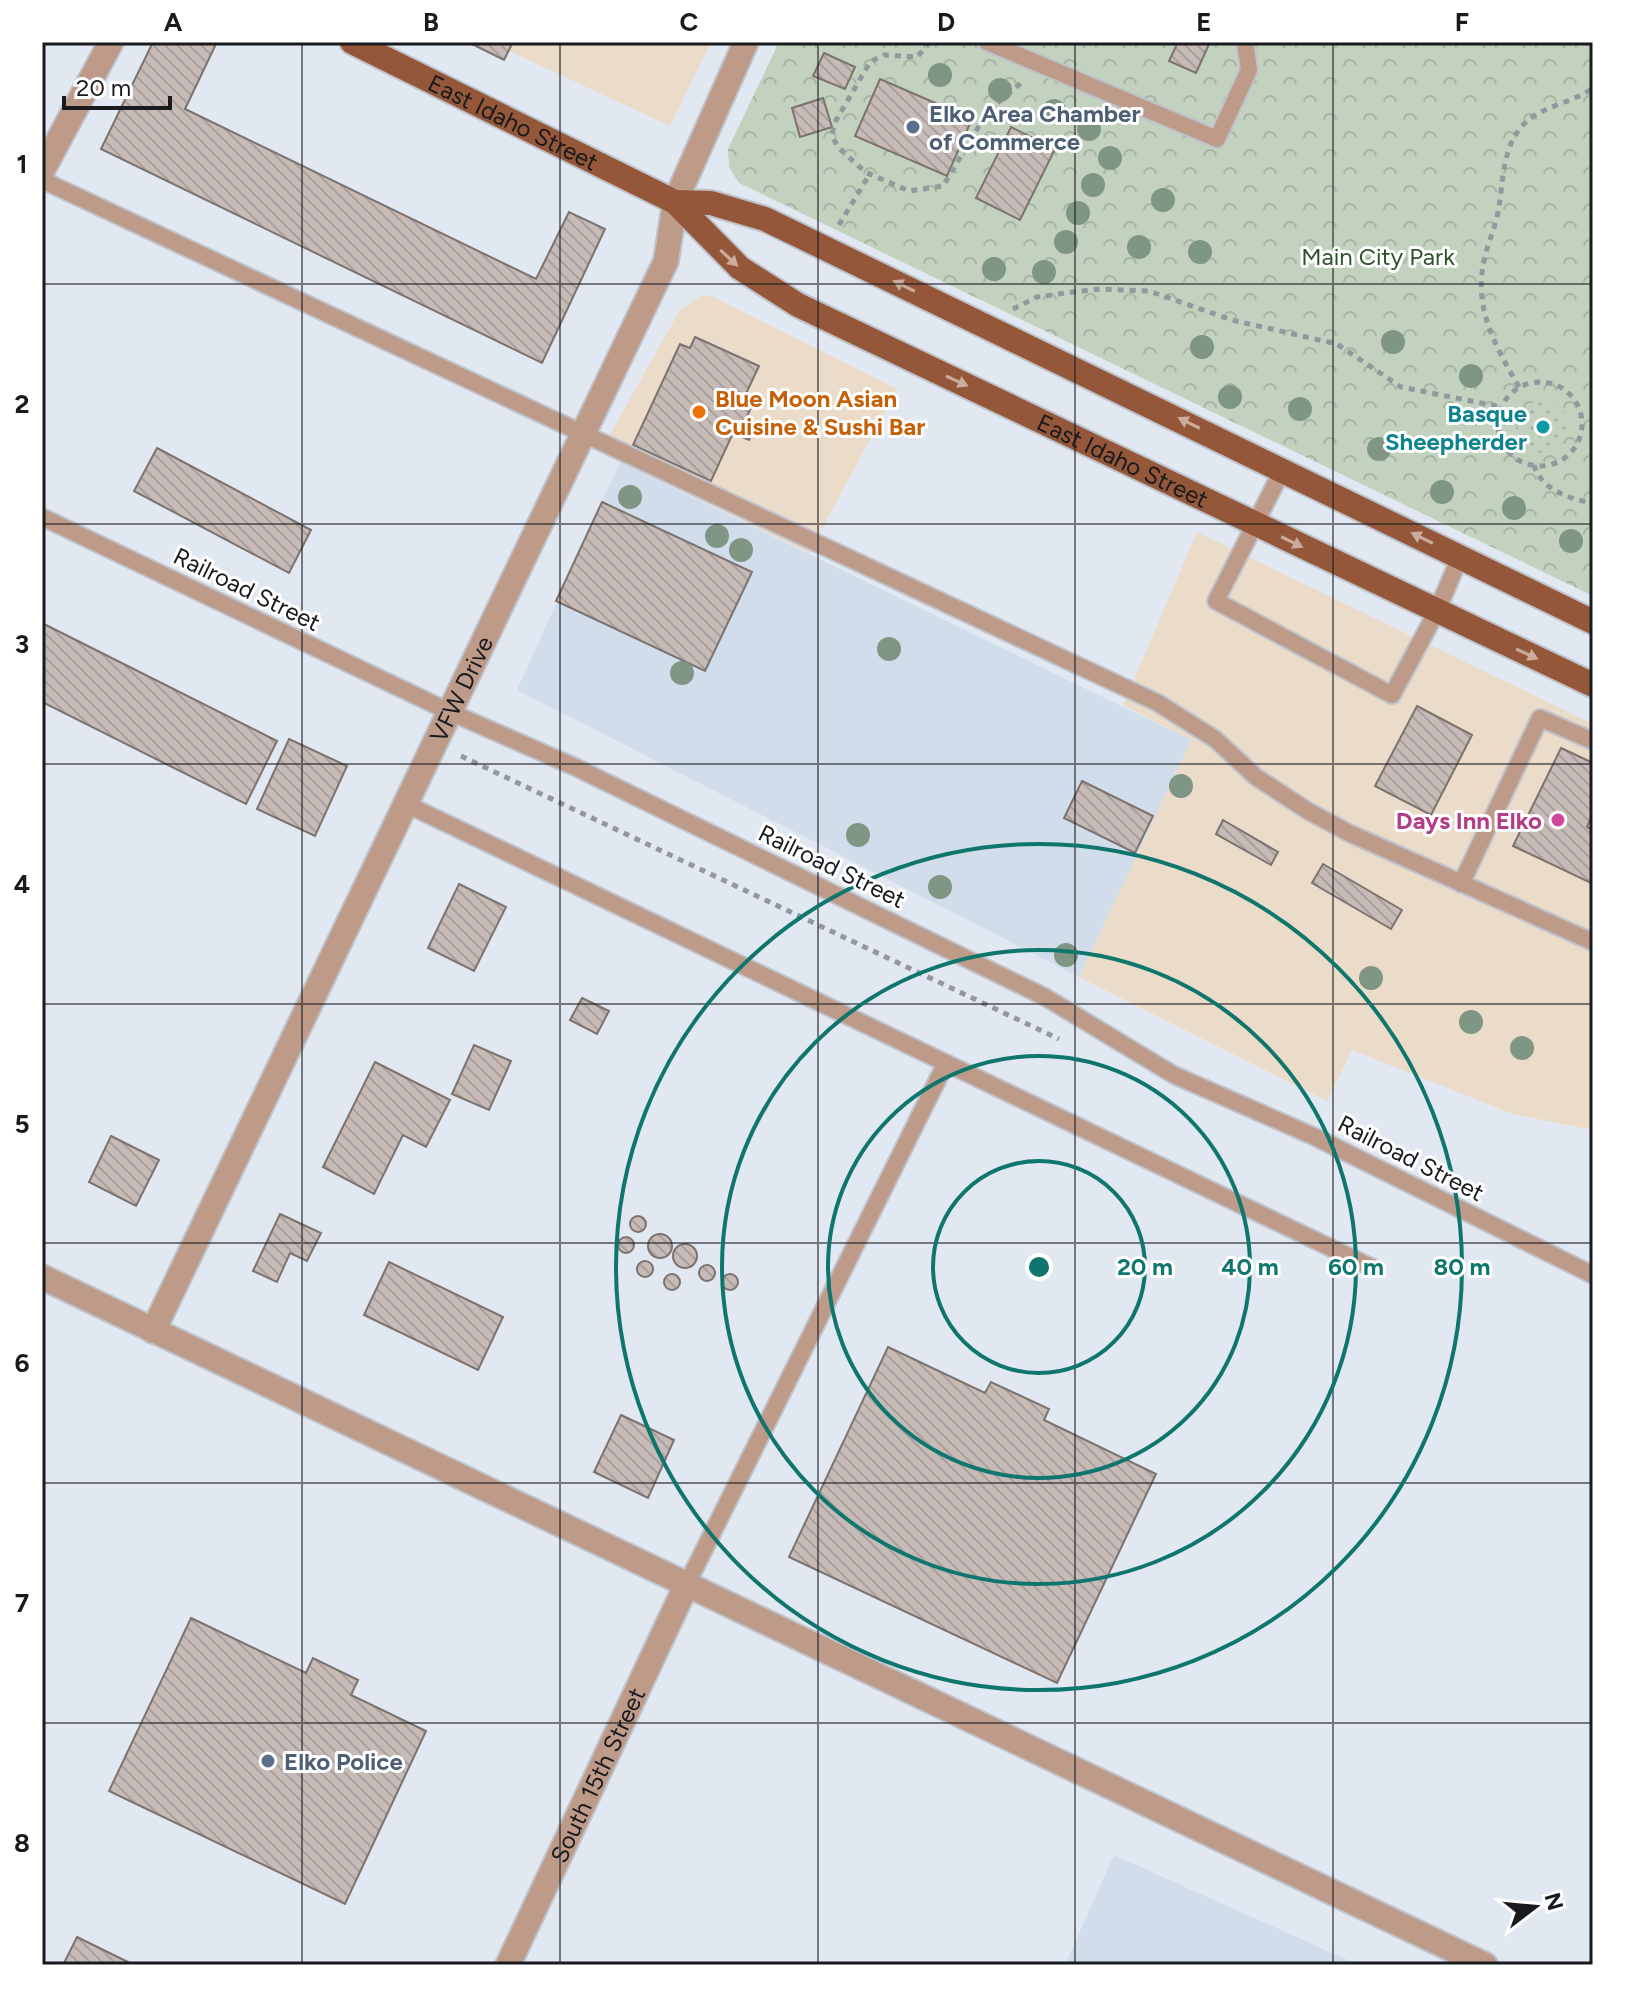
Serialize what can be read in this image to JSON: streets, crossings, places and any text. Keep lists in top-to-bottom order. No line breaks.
{"streets":{"main road":["East Idaho Street"],"street":["VFW Drive","South 15th Street"],"lane":["Railroad Street"]},"crossings":[["East Idaho Street","VFW Drive"],["Railroad Street","VFW Drive"]],"parks":["Main City Park"],"places":["Elko Area Chamber of Commerce","Blue Moon Asian Cuisine & Sushi Bar","Basque Sheepherder","Days Inn Elko","Elko Police"],"scale_bar":"20 m","north":"right","grid":{"columns":["A","B","C","D","E","F"],"rows":["1","2","3","4","5","6","7","8"]},"rings":["20 m","40 m","60 m","80 m"]}
